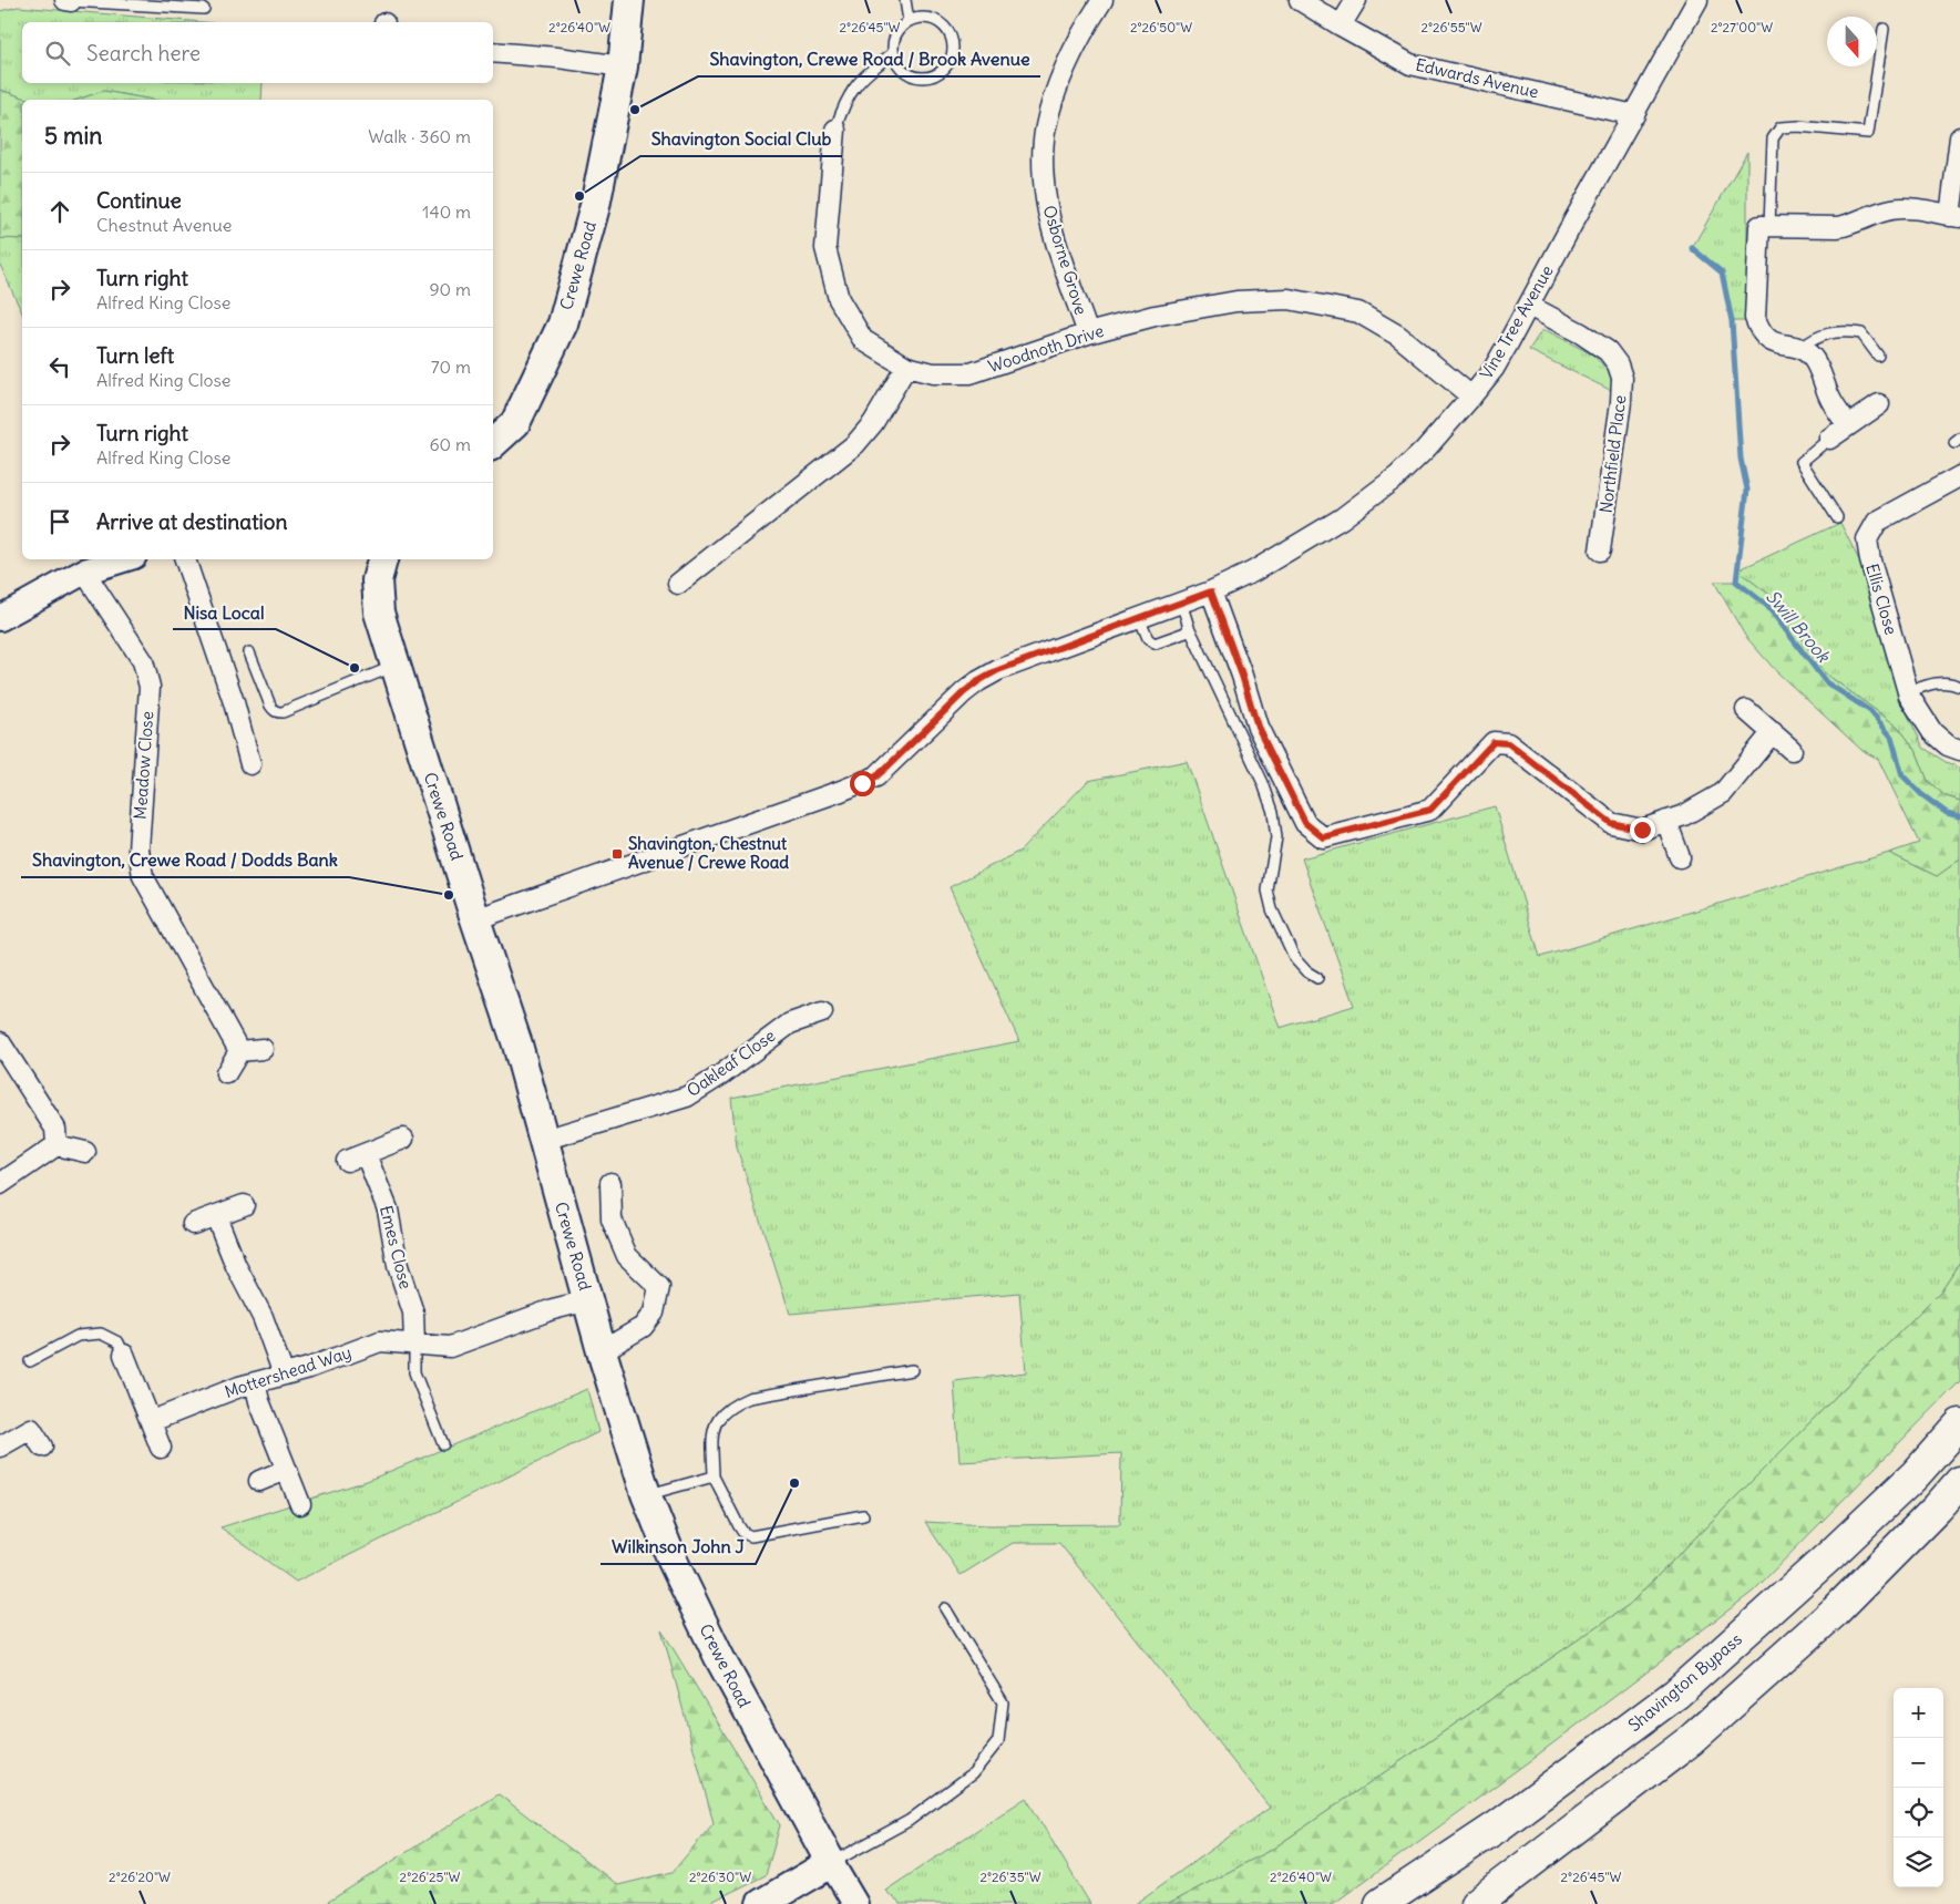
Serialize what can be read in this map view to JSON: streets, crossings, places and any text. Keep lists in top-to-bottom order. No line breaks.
{"streets":{"highway":["Shavington Bypass"],"main road":["Crewe Road"],"street":["Edwards Avenue","Osborne Grove","Vine Tree Avenue","Woodnoth Drive","Northfield Place","Ellis Close","Meadow Close","Oakleaf Close","Emes Close","Mottershead Way"]},"crossings":[["Edwards Avenue","Vine Tree Avenue"],["Osborne Grove","Woodnoth Drive"],["Crewe Road","Vine Tree Avenue"],["Crewe Road","Oakleaf Close"],["Crewe Road","Mottershead Way"],["Vine Tree Avenue","Woodnoth Drive"],["Vine Tree Avenue","Northfield Place"],["Emes Close","Mottershead Way"]],"water":["Swill Brook"],"places":{"other":["Shavington, Crewe Road / Brook Avenue","Shavington Social Club","Nisa Local","Shavington, Crewe Road / Dodds Bank","Wilkinson John J"],"transit":["Shavington, Chestnut Avenue / Crewe Road"]},"north":"bottom","page":{"search":"Search here","heading":["5 min","Walk · 360 m"],"list":[["Continue","Chestnut Avenue","140 m"],["Turn right","Alfred King Close","90 m"],["Turn left","Alfred King Close","70 m"],["Turn right","Alfred King Close","60 m"],"Arrive at destination"],"map_buttons":["+","−"]},"coordinates":["2°26'55\"W","2°26'40\"W","2°26'45\"W","2°26'50\"W","2°27'00\"W","2°26'20\"W","2°26'25\"W","2°26'30\"W","2°26'35\"W"]}
